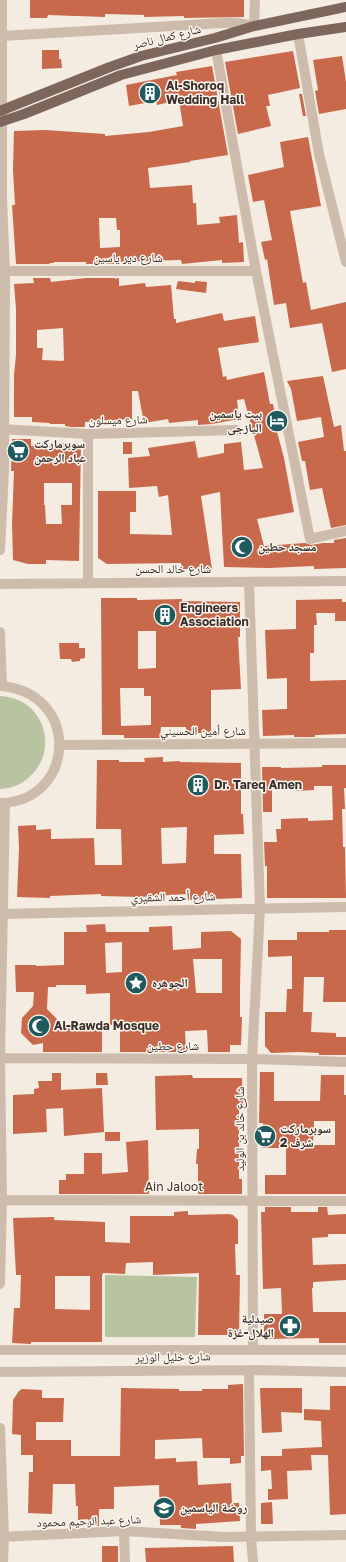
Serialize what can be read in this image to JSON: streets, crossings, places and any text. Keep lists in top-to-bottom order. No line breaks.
{"streets":{"main road":["شارع كمال ناصر"],"street":["شارع دير ياسين","شارع ميسلون","شارع خالد الحسن","شارع أمين الحسيني","شارع أحمد الشقيري","شارع حطين","شارع خالد بن الوليد","Ain Jaloot","شارع خليل الوزير","شارع عبد الرحيم محمود"]},"crossings":[["شارع خالد الحسن","شارع خالد بن الوليد"],["شارع أمين الحسيني","شارع خالد بن الوليد"],["شارع أحمد الشقيري","شارع خالد بن الوليد"],["شارع حطين","شارع خالد بن الوليد"],["شارع خالد بن الوليد","Ain Jaloot"],["شارع خالد بن الوليد","شارع خليل الوزير"]],"places":{"building":["Al-Shoroq Wedding Hall","Engineers Association","Dr. Tareq Amen"],"hotel":["بيت ياسمين اليازجى"],"supermarket":["سوبرماركت عباد الرحمن","سوبرماركت شرف 2"],"mosque":["مسجد حطين","Al-Rawda Mosque"],"place":["الجوهره"],"pharmacy":["صيدلية الهلال-غزة"],"school or university":["روضة الياسمين"]}}
